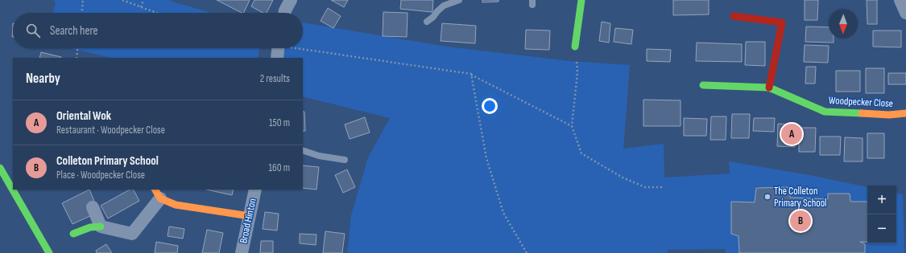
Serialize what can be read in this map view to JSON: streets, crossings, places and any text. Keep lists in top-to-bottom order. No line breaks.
{"streets":{"street":["Woodpecker Close","Broad Hinton"]},"places":["The Colleton Primary School"],"north":"bottom","page":{"search":"Search here","heading":["Nearby","2 results"],"list":[{"mark":"A","name":"Oriental Wok","note":"Restaurant · Woodpecker Close","value":"150 m"},{"mark":"B","name":"Colleton Primary School","note":"Place · Woodpecker Close","value":"160 m"}],"pins":["A","B"],"map_buttons":["+","−"]}}
